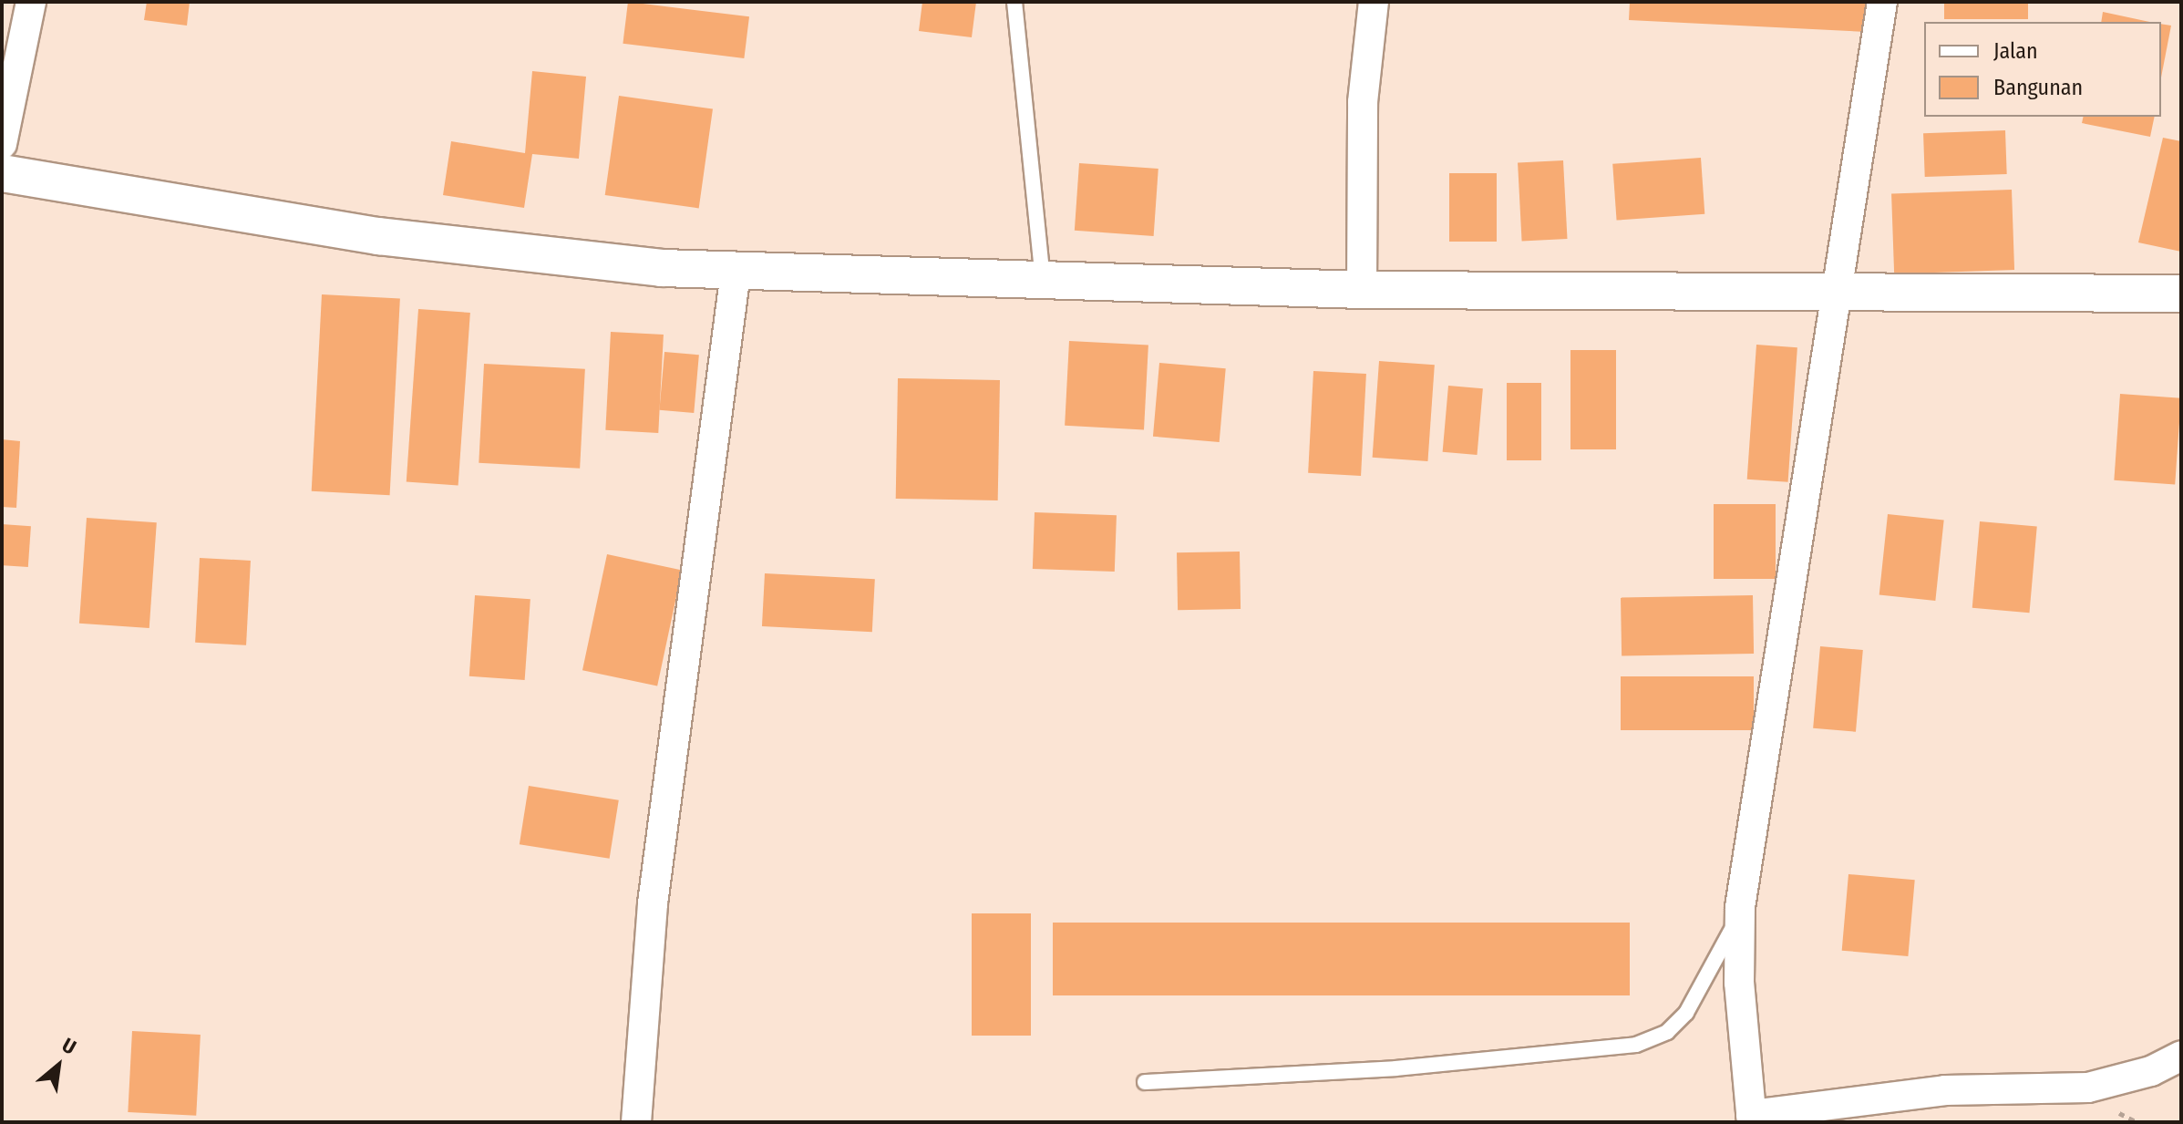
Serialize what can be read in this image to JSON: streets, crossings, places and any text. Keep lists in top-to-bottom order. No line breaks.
{"legend":["Jalan","Bangunan"],"north":"top right"}
